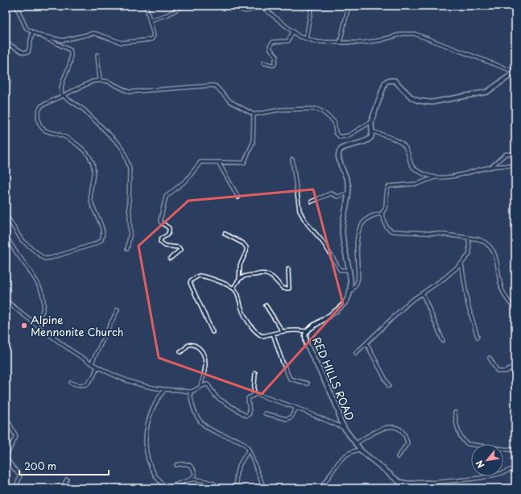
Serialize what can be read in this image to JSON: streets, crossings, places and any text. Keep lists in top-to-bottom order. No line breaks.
{"streets":{"main road":["RED HILLS ROAD"]},"places":["Alpine Mennonite Church"],"scale_bar":"200 m","north":"bottom left"}
